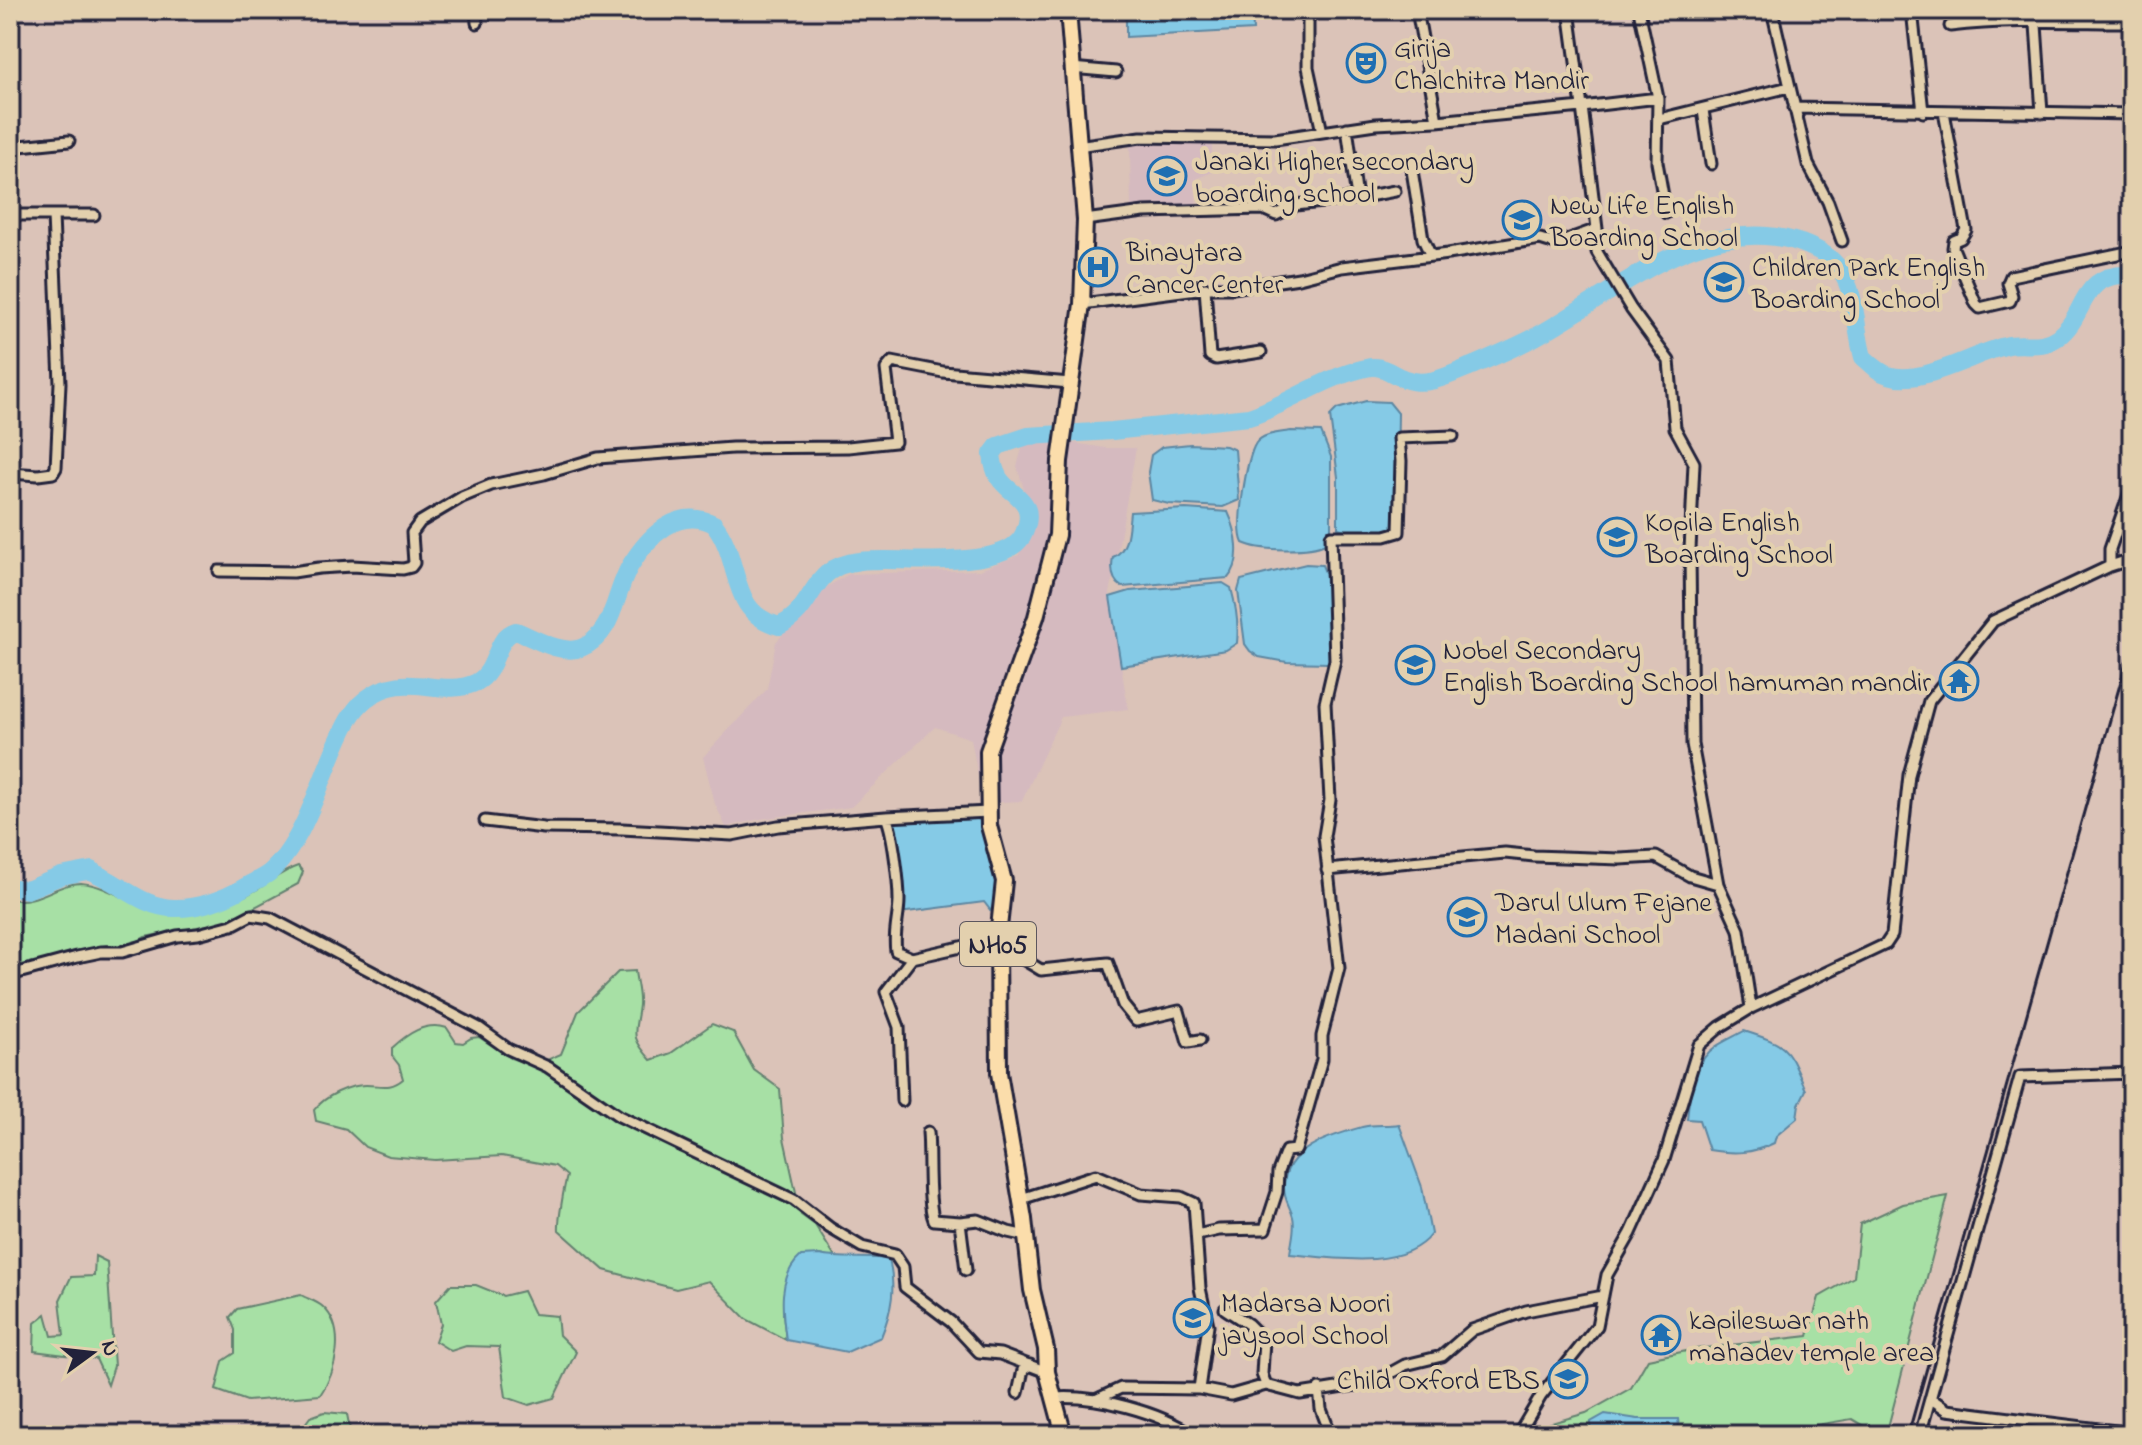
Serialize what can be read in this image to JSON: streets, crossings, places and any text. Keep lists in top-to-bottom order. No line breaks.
{"streets":{"main road":["NH05"]},"places":{"theatre":["Girija Chalchitra Mandir"],"school or university":["Janaki Higher secondary boarding school","New Life English Boarding School","Children Park English Boarding School","Kopila English Boarding School","Nobel Secondary English Boarding School","Darul Ulum Fejane Madani School","Madarsa Noori jaysool School","Child Oxford EBS"],"hospital":["Binaytara Cancer Center"],"temple":["hamuman mandir","kapileswar nath mahadev temple area"]},"north":"right"}
